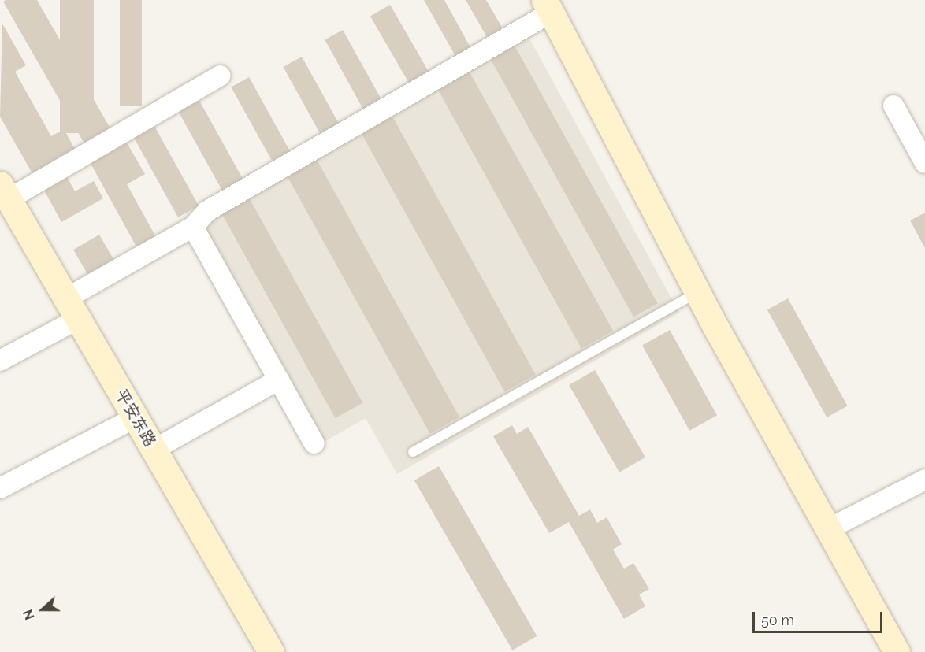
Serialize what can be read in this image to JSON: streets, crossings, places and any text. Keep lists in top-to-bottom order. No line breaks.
{"streets":{"main road":["平安东路"]},"scale_bar":"50 m","north":"left"}
